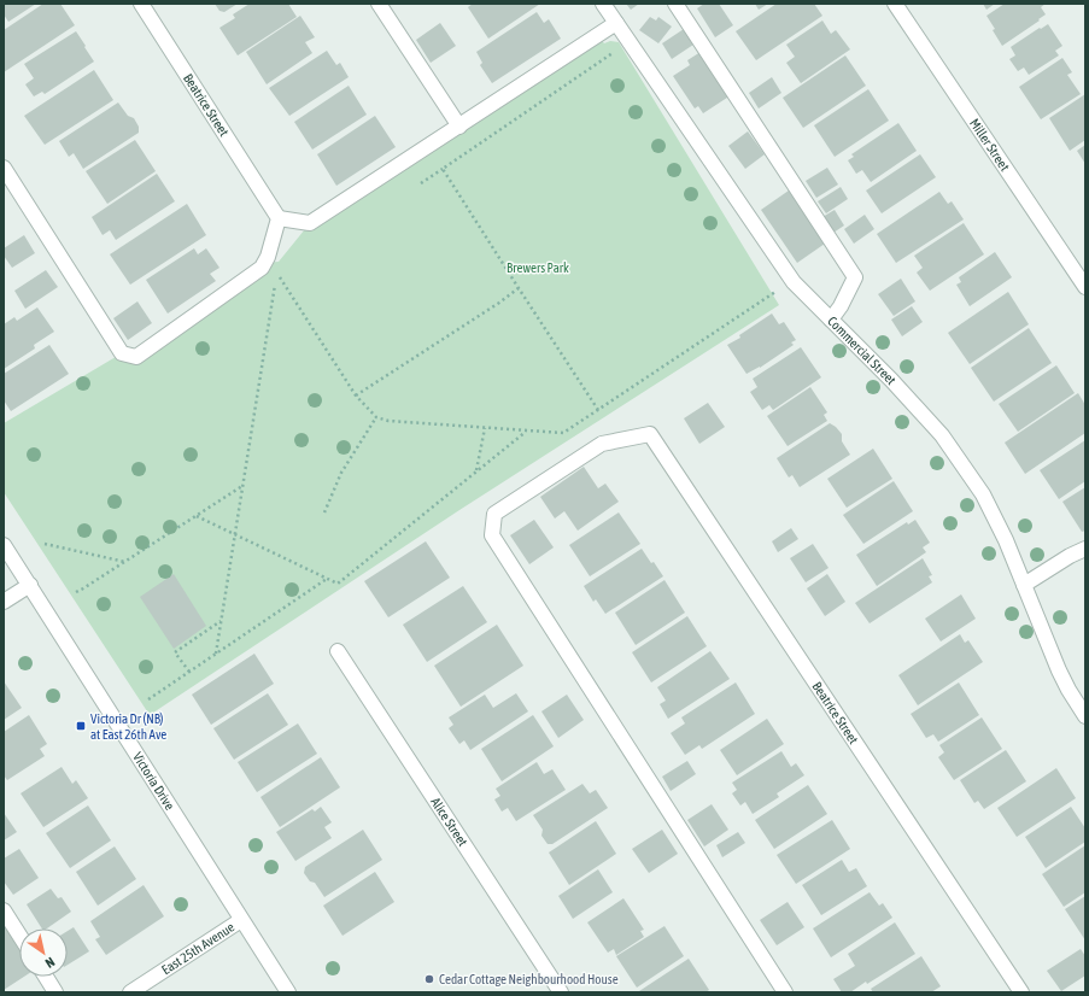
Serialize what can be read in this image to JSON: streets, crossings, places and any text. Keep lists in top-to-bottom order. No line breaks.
{"streets":{"street":["Beatrice Street","Miller Street","Commercial Street","Victoria Drive","Alice Street","East 25th Avenue"]},"crossings":[["Victoria Drive","East 25th Avenue"]],"parks":["Brewers Park"],"places":{"transit":["Victoria Dr (NB) at East 26th Ave"],"other":["Cedar Cottage Neighbourhood House"]},"north":"bottom right"}
